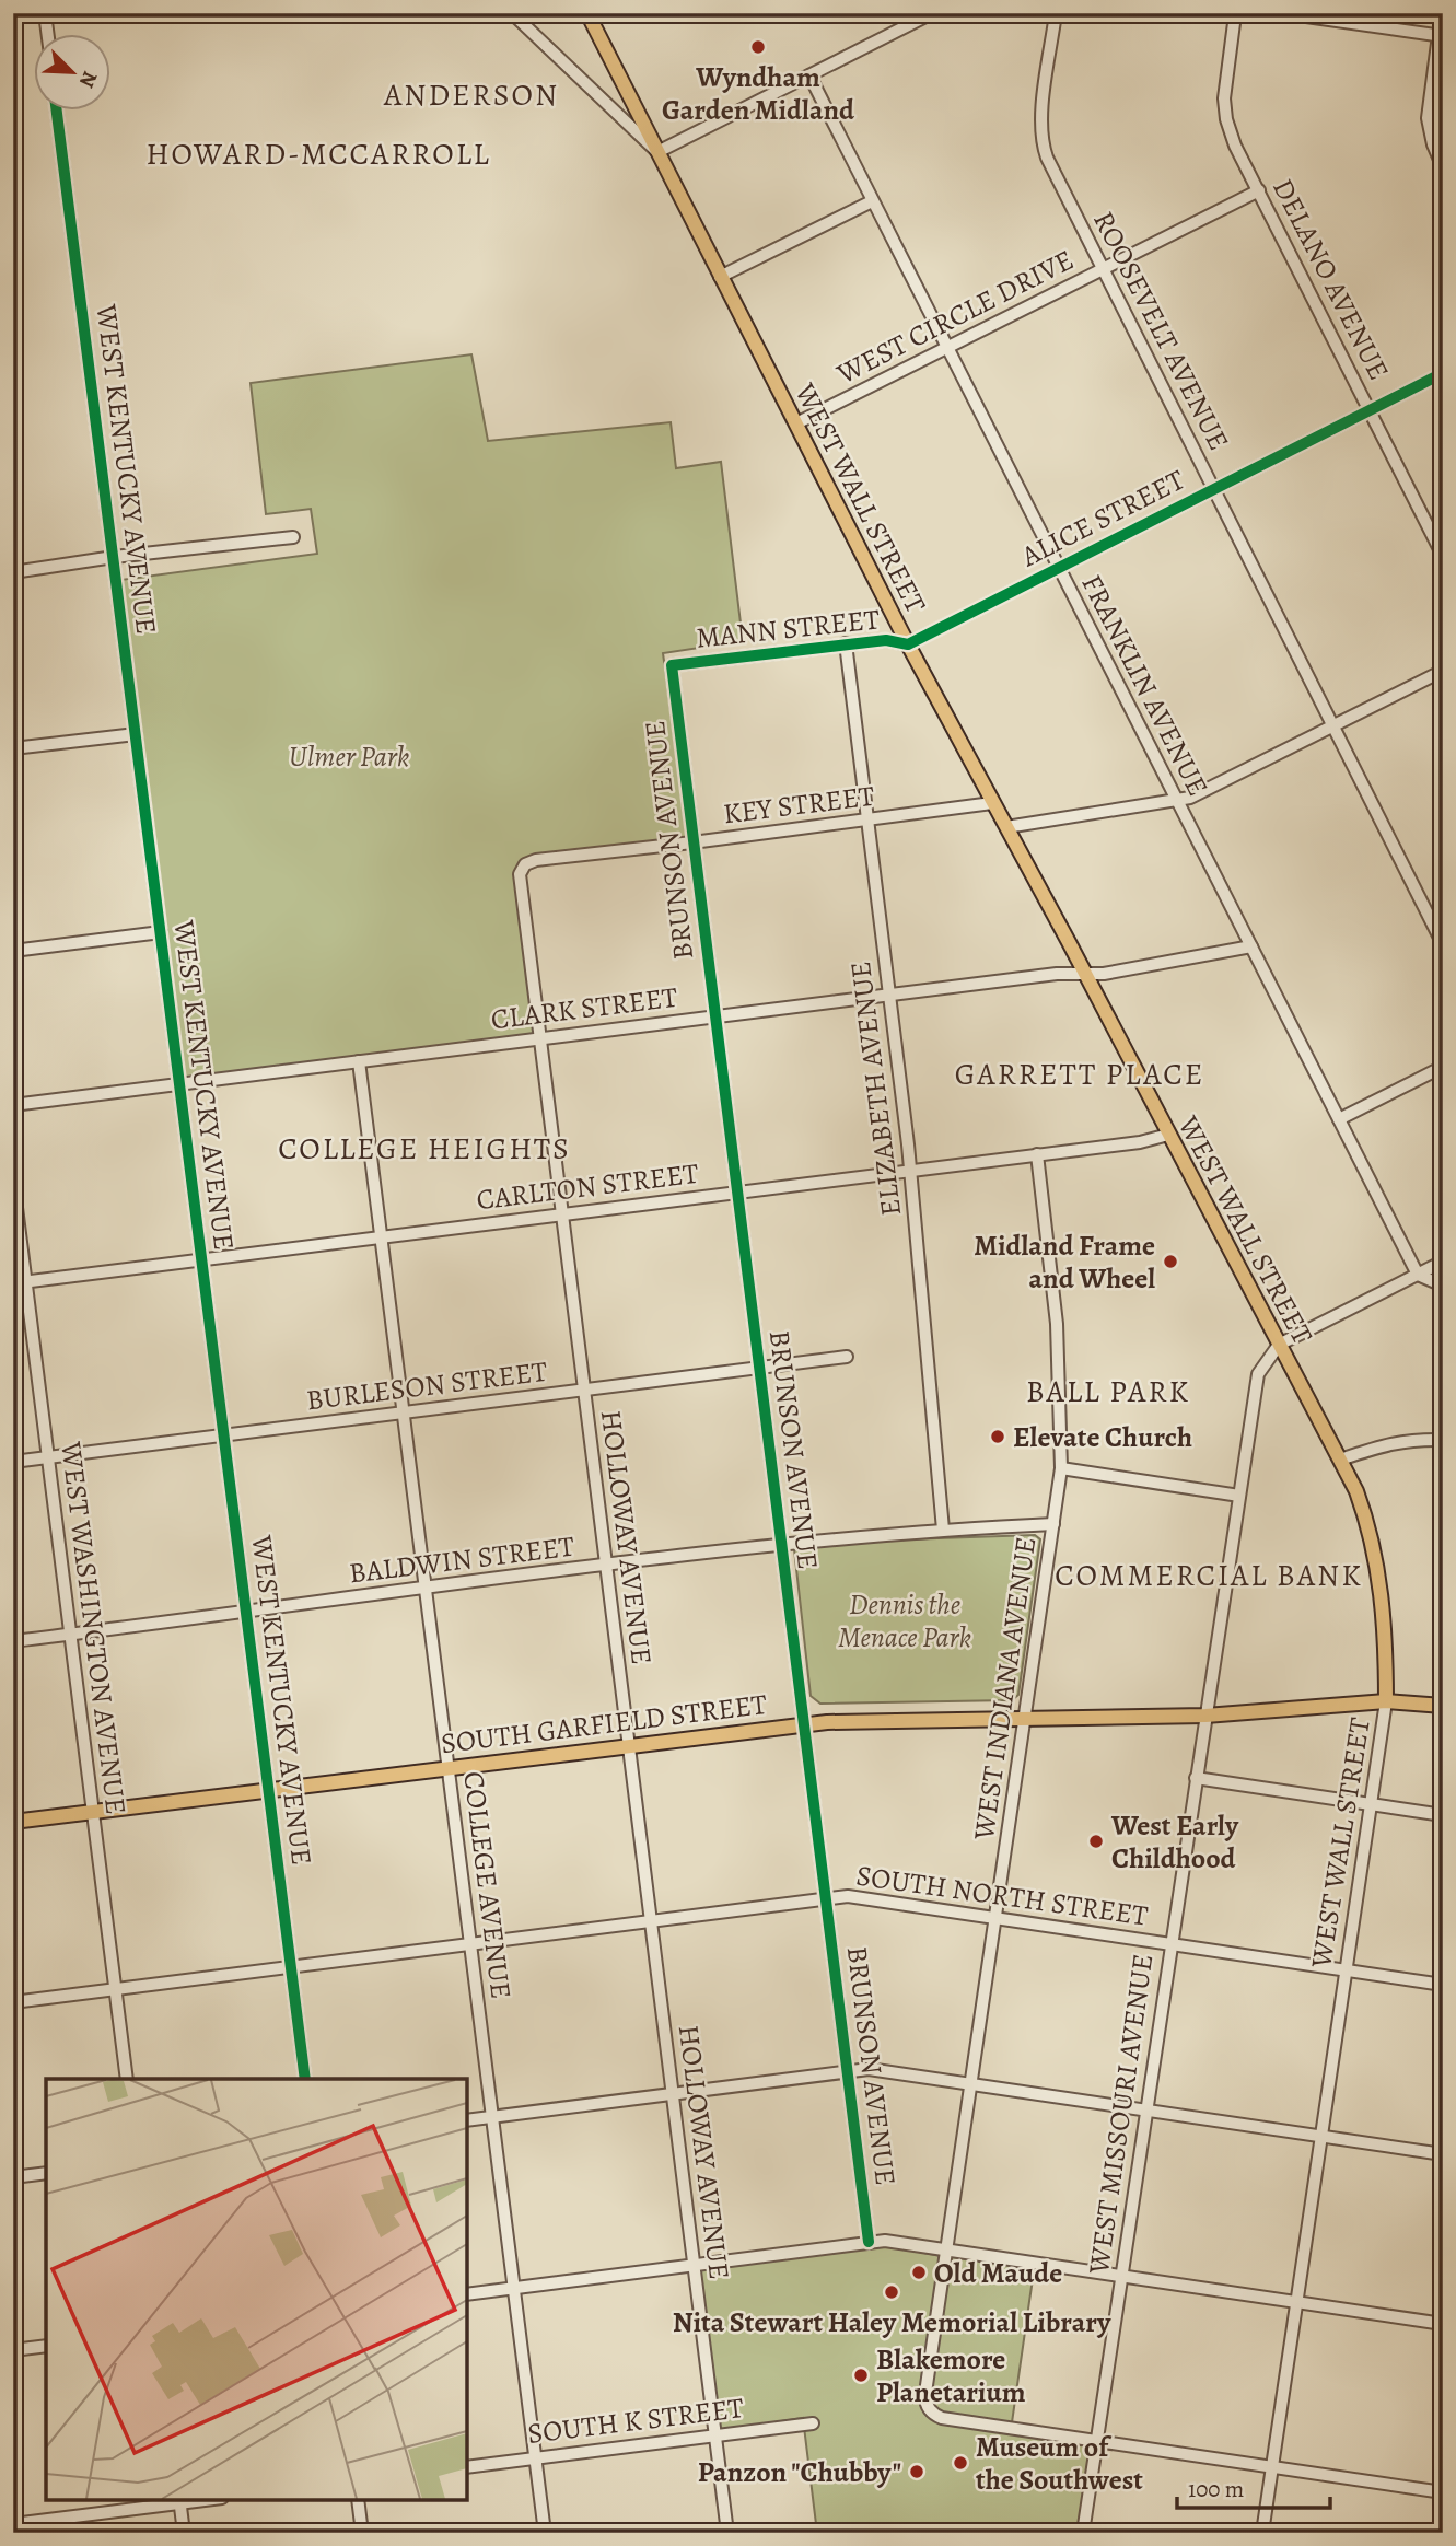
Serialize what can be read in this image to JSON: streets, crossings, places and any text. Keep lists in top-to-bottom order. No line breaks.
{"streets":{"main road":["WEST WALL STREET","SOUTH GARFIELD STREET"],"street":["DELANO AVENUE","WEST CIRCLE DRIVE","ROOSEVELT AVENUE","WEST KENTUCKY AVENUE","ALICE STREET","MANN STREET","FRANKLIN AVENUE","KEY STREET","BRUNSON AVENUE","CLARK STREET","ELIZABETH AVENUE","CARLTON STREET","BURLESON STREET","HOLLOWAY AVENUE","BALDWIN STREET","WEST WASHINGTON AVENUE","WEST INDIANA AVENUE","COLLEGE AVENUE","SOUTH NORTH STREET","WEST MISSOURI AVENUE","SOUTH K STREET"]},"crossings":[["DELANO AVENUE","WEST CIRCLE DRIVE"],["DELANO AVENUE","ALICE STREET"],["WEST CIRCLE DRIVE","ROOSEVELT AVENUE"],["WEST CIRCLE DRIVE","WEST WALL STREET"],["WEST CIRCLE DRIVE","FRANKLIN AVENUE"],["ROOSEVELT AVENUE","ALICE STREET"],["WEST KENTUCKY AVENUE","CLARK STREET"],["WEST KENTUCKY AVENUE","CARLTON STREET"],["WEST KENTUCKY AVENUE","BURLESON STREET"],["WEST KENTUCKY AVENUE","BALDWIN STREET"],["WEST KENTUCKY AVENUE","SOUTH GARFIELD STREET"],["WEST KENTUCKY AVENUE","SOUTH NORTH STREET"],["WEST WALL STREET","ALICE STREET"],["WEST WALL STREET","MANN STREET"],["WEST WALL STREET","KEY STREET"],["WEST WALL STREET","CLARK STREET"],["WEST WALL STREET","CARLTON STREET"],["WEST WALL STREET","SOUTH GARFIELD STREET"],["WEST WALL STREET","SOUTH NORTH STREET"],["WEST WALL STREET","WEST MISSOURI AVENUE"],["ALICE STREET","MANN STREET"],["ALICE STREET","FRANKLIN AVENUE"],["MANN STREET","BRUNSON AVENUE"],["MANN STREET","ELIZABETH AVENUE"],["FRANKLIN AVENUE","CLARK STREET"],["KEY STREET","BRUNSON AVENUE"],["KEY STREET","ELIZABETH AVENUE"],["KEY STREET","HOLLOWAY AVENUE"],["BRUNSON AVENUE","CLARK STREET"],["BRUNSON AVENUE","CARLTON STREET"],["BRUNSON AVENUE","BURLESON STREET"],["BRUNSON AVENUE","BALDWIN STREET"],["BRUNSON AVENUE","SOUTH GARFIELD STREET"],["BRUNSON AVENUE","SOUTH NORTH STREET"],["CLARK STREET","ELIZABETH AVENUE"],["CLARK STREET","HOLLOWAY AVENUE"],["CLARK STREET","COLLEGE AVENUE"],["ELIZABETH AVENUE","CARLTON STREET"],["ELIZABETH AVENUE","BALDWIN STREET"],["CARLTON STREET","HOLLOWAY AVENUE"],["CARLTON STREET","WEST WASHINGTON AVENUE"],["CARLTON STREET","WEST INDIANA AVENUE"],["CARLTON STREET","COLLEGE AVENUE"],["BURLESON STREET","HOLLOWAY AVENUE"],["BURLESON STREET","WEST WASHINGTON AVENUE"],["BURLESON STREET","COLLEGE AVENUE"],["HOLLOWAY AVENUE","BALDWIN STREET"],["HOLLOWAY AVENUE","SOUTH GARFIELD STREET"],["HOLLOWAY AVENUE","SOUTH NORTH STREET"],["HOLLOWAY AVENUE","SOUTH K STREET"],["BALDWIN STREET","WEST WASHINGTON AVENUE"],["BALDWIN STREET","WEST INDIANA AVENUE"],["BALDWIN STREET","COLLEGE AVENUE"],["WEST WASHINGTON AVENUE","SOUTH GARFIELD STREET"],["WEST WASHINGTON AVENUE","SOUTH NORTH STREET"],["WEST INDIANA AVENUE","SOUTH GARFIELD STREET"],["WEST INDIANA AVENUE","SOUTH NORTH STREET"],["WEST INDIANA AVENUE","WEST MISSOURI AVENUE"],["SOUTH GARFIELD STREET","COLLEGE AVENUE"],["SOUTH GARFIELD STREET","WEST MISSOURI AVENUE"],["COLLEGE AVENUE","SOUTH NORTH STREET"],["COLLEGE AVENUE","SOUTH K STREET"],["SOUTH NORTH STREET","WEST MISSOURI AVENUE"]],"districts":["ANDERSON","HOWARD-MCCARROLL","GARRETT PLACE","COLLEGE HEIGHTS","BALL PARK","COMMERCIAL BANK"],"parks":["Ulmer Park","Dennis the Menace Park"],"places":["Wyndham Garden Midland","Midland Frame and Wheel","Elevate Church","West Early Childhood","Old Maude","Nita Stewart Haley Memorial Library","Blakemore Planetarium","Museum of the Southwest","Panzon \"Chubby\""],"scale_bar":"100 m","north":"bottom right"}
